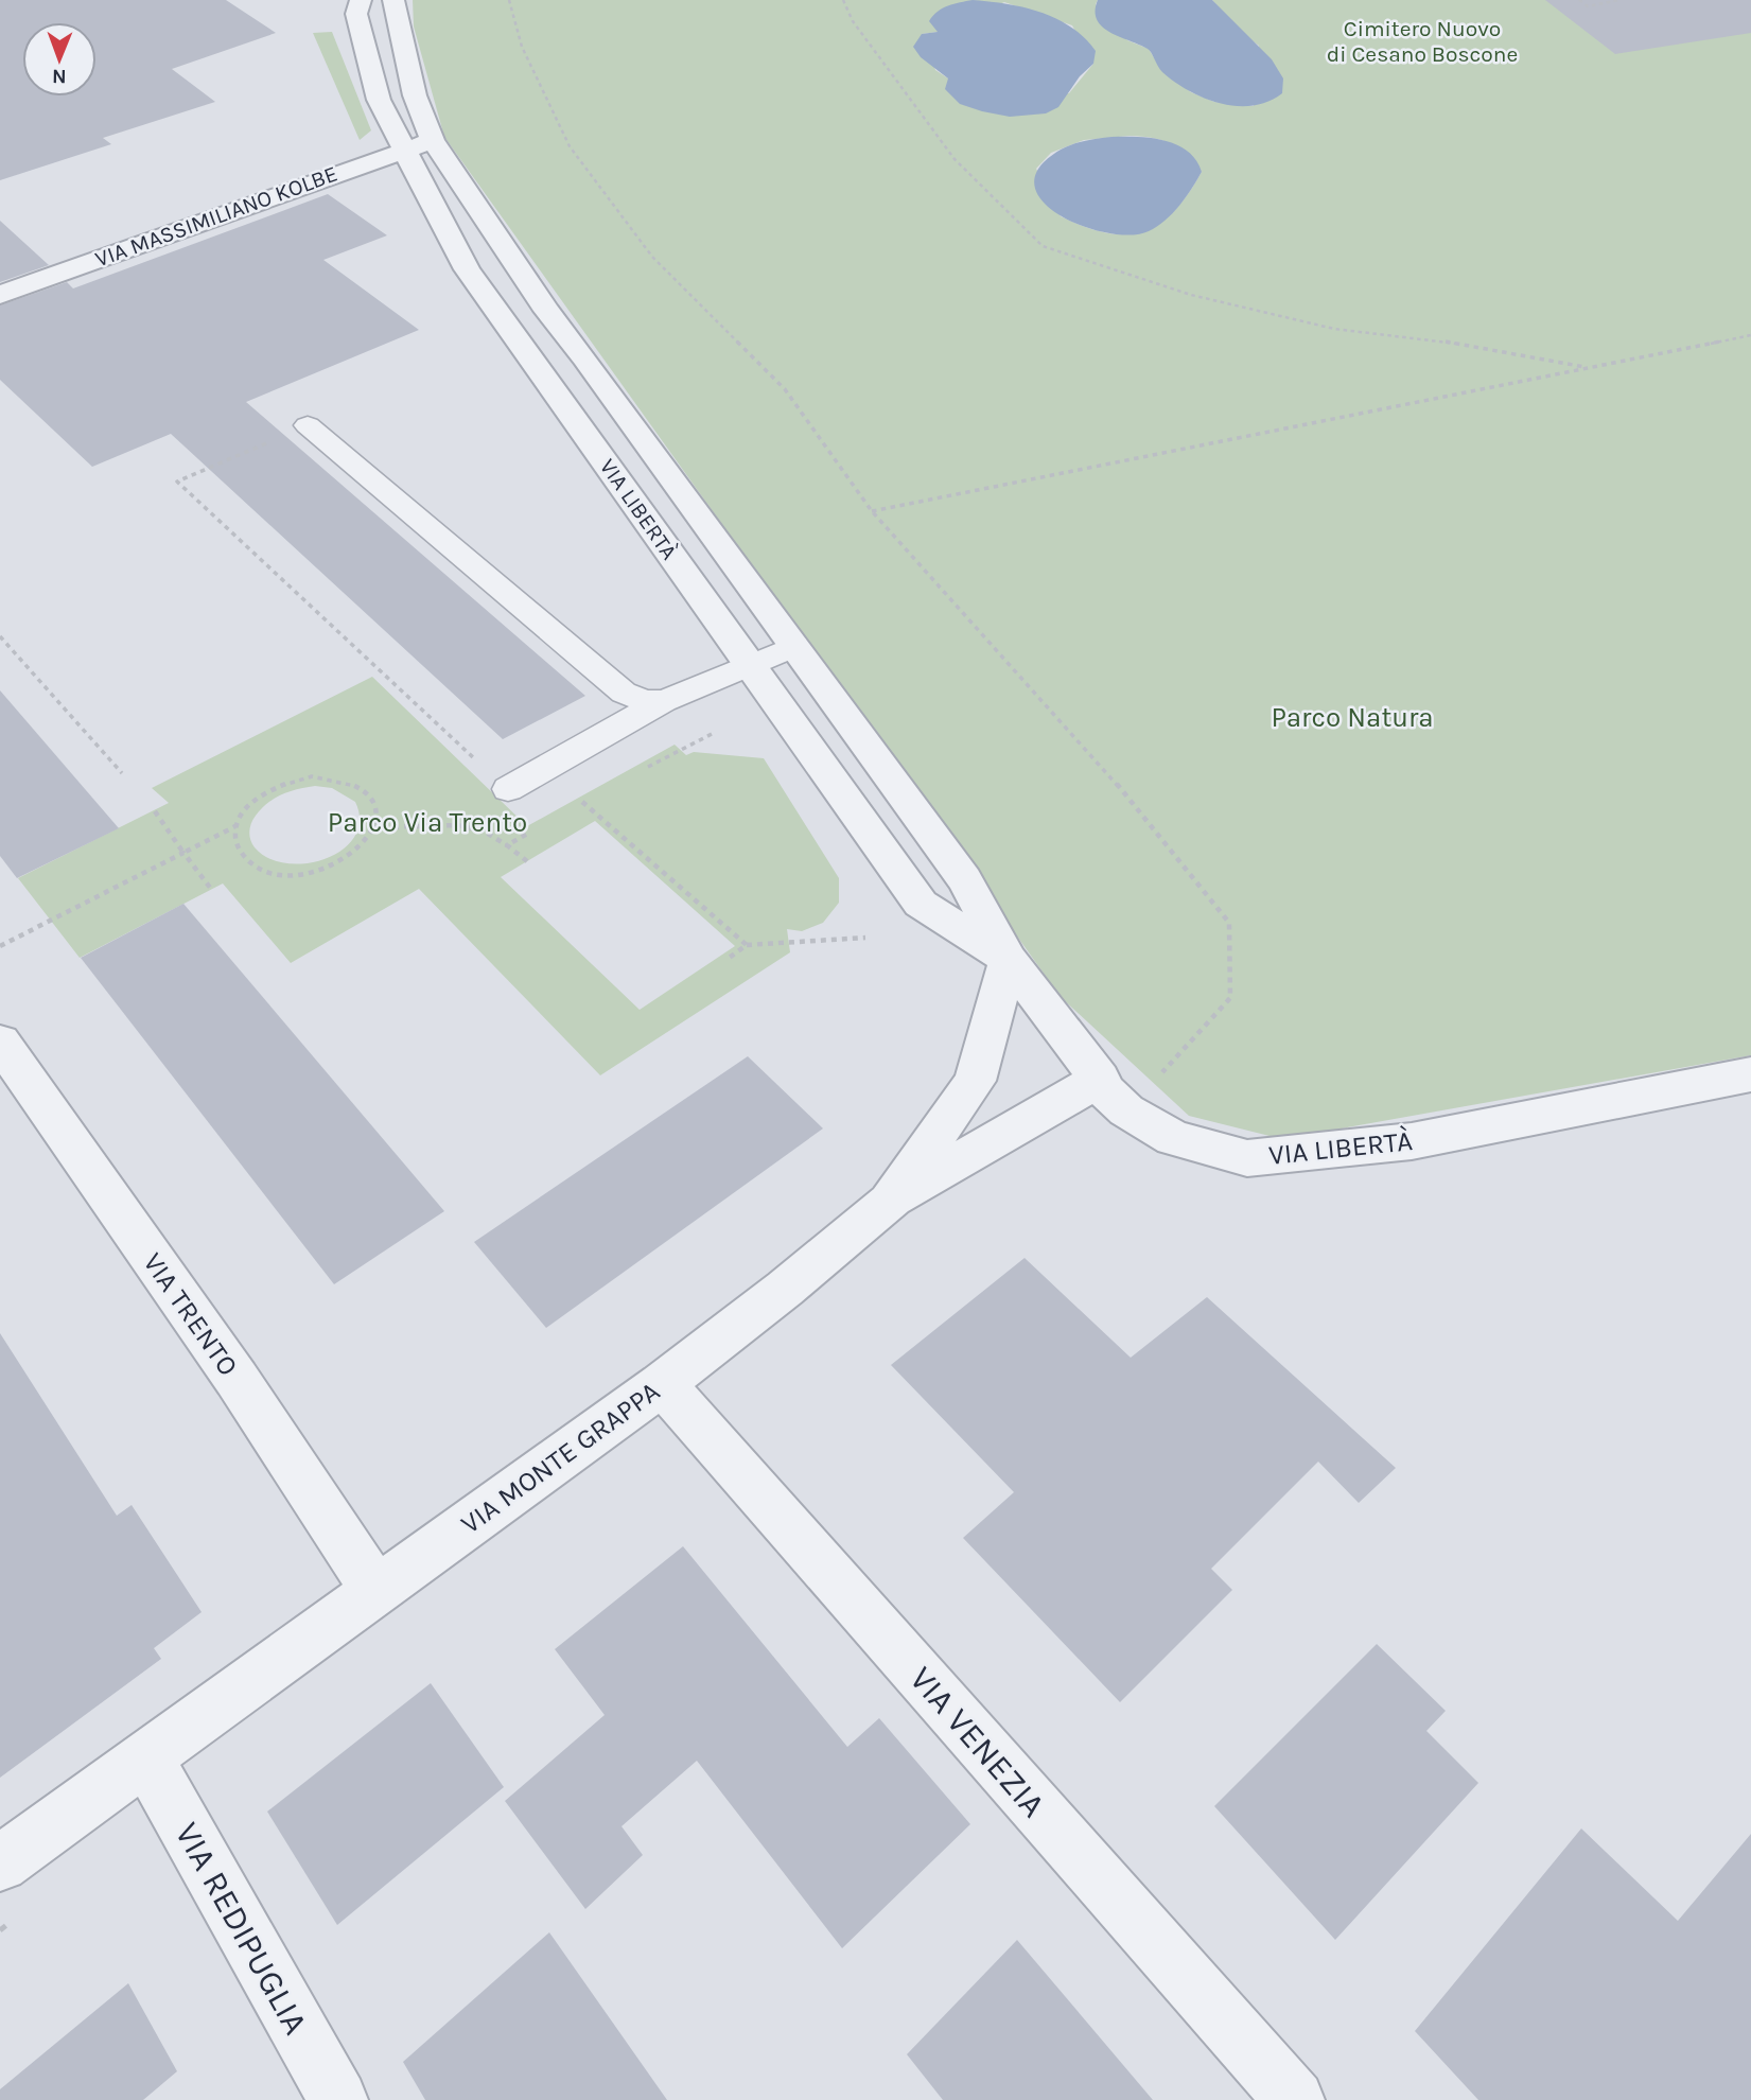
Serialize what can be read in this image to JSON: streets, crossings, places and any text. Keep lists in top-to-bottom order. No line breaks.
{"streets":{"street":["VIA MASSIMILIANO KOLBE","VIA LIBERTÀ","VIA TRENTO","VIA MONTE GRAPPA","VIA VENEZIA","VIA REDIPUGLIA"]},"crossings":[["VIA MASSIMILIANO KOLBE","VIA LIBERTÀ"],["VIA LIBERTÀ","VIA MONTE GRAPPA"],["VIA TRENTO","VIA MONTE GRAPPA"],["VIA MONTE GRAPPA","VIA VENEZIA"],["VIA MONTE GRAPPA","VIA REDIPUGLIA"]],"parks":["Cimitero Nuovo di Cesano Boscone","Parco Natura","Parco Via Trento"],"north":"bottom"}
